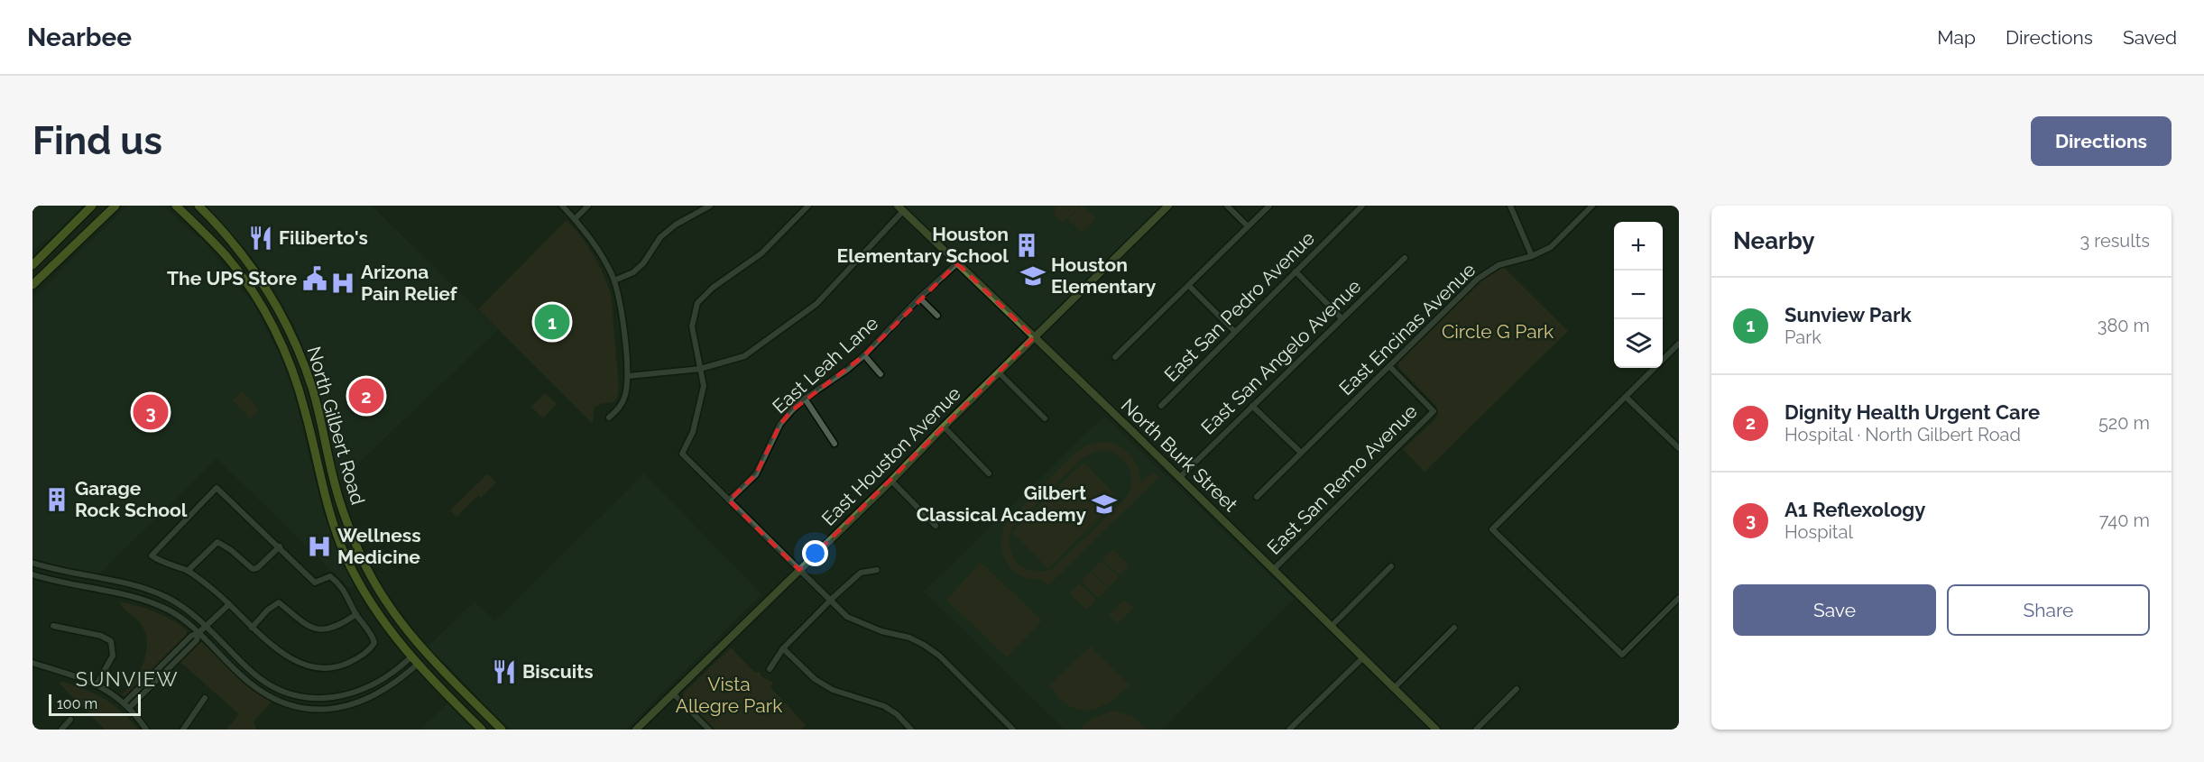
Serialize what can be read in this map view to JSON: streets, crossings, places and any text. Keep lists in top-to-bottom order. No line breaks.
{"streets":{"main road":["North Gilbert Road"],"street":["East San Pedro Avenue","East Encinas Avenue","East San Angelo Avenue","East Leah Lane","North Burk Street","East Houston Avenue","East San Remo Avenue"]},"crossings":[["East Encinas Avenue","East San Remo Avenue"],["East San Angelo Avenue","North Burk Street"],["East Leah Lane","North Burk Street"],["North Burk Street","East Houston Avenue"],["North Burk Street","East San Remo Avenue"]],"districts":["SUNVIEW"],"parks":["Circle G Park","Vista Allegre Park"],"places":{"restaurant":["Filiberto's","Biscuits"],"building":["Houston Elementary School","Garage Rock School"],"school or university":["Houston Elementary","Gilbert Classical Academy"],"public building":["The UPS Store"],"hospital":["Arizona Pain Relief","Wellness Medicine"]},"scale_bar":"100 m","page":{"header":"Nearbee","nav":["Map","Directions","Saved"],"buttons":["Directions",["Save","Share"]],"title":"Find us","heading":["Nearby","3 results"],"map_buttons":["+","−"],"list":[{"mark":"1","name":"Sunview Park","note":"Park","value":"380 m"},{"mark":"2","name":"Dignity Health Urgent Care","note":"Hospital · North Gilbert Road","value":"520 m"},{"mark":"3","name":"A1 Reflexology","note":"Hospital","value":"740 m"}],"pins":["1","2","3"],"scale":"100 m"}}
